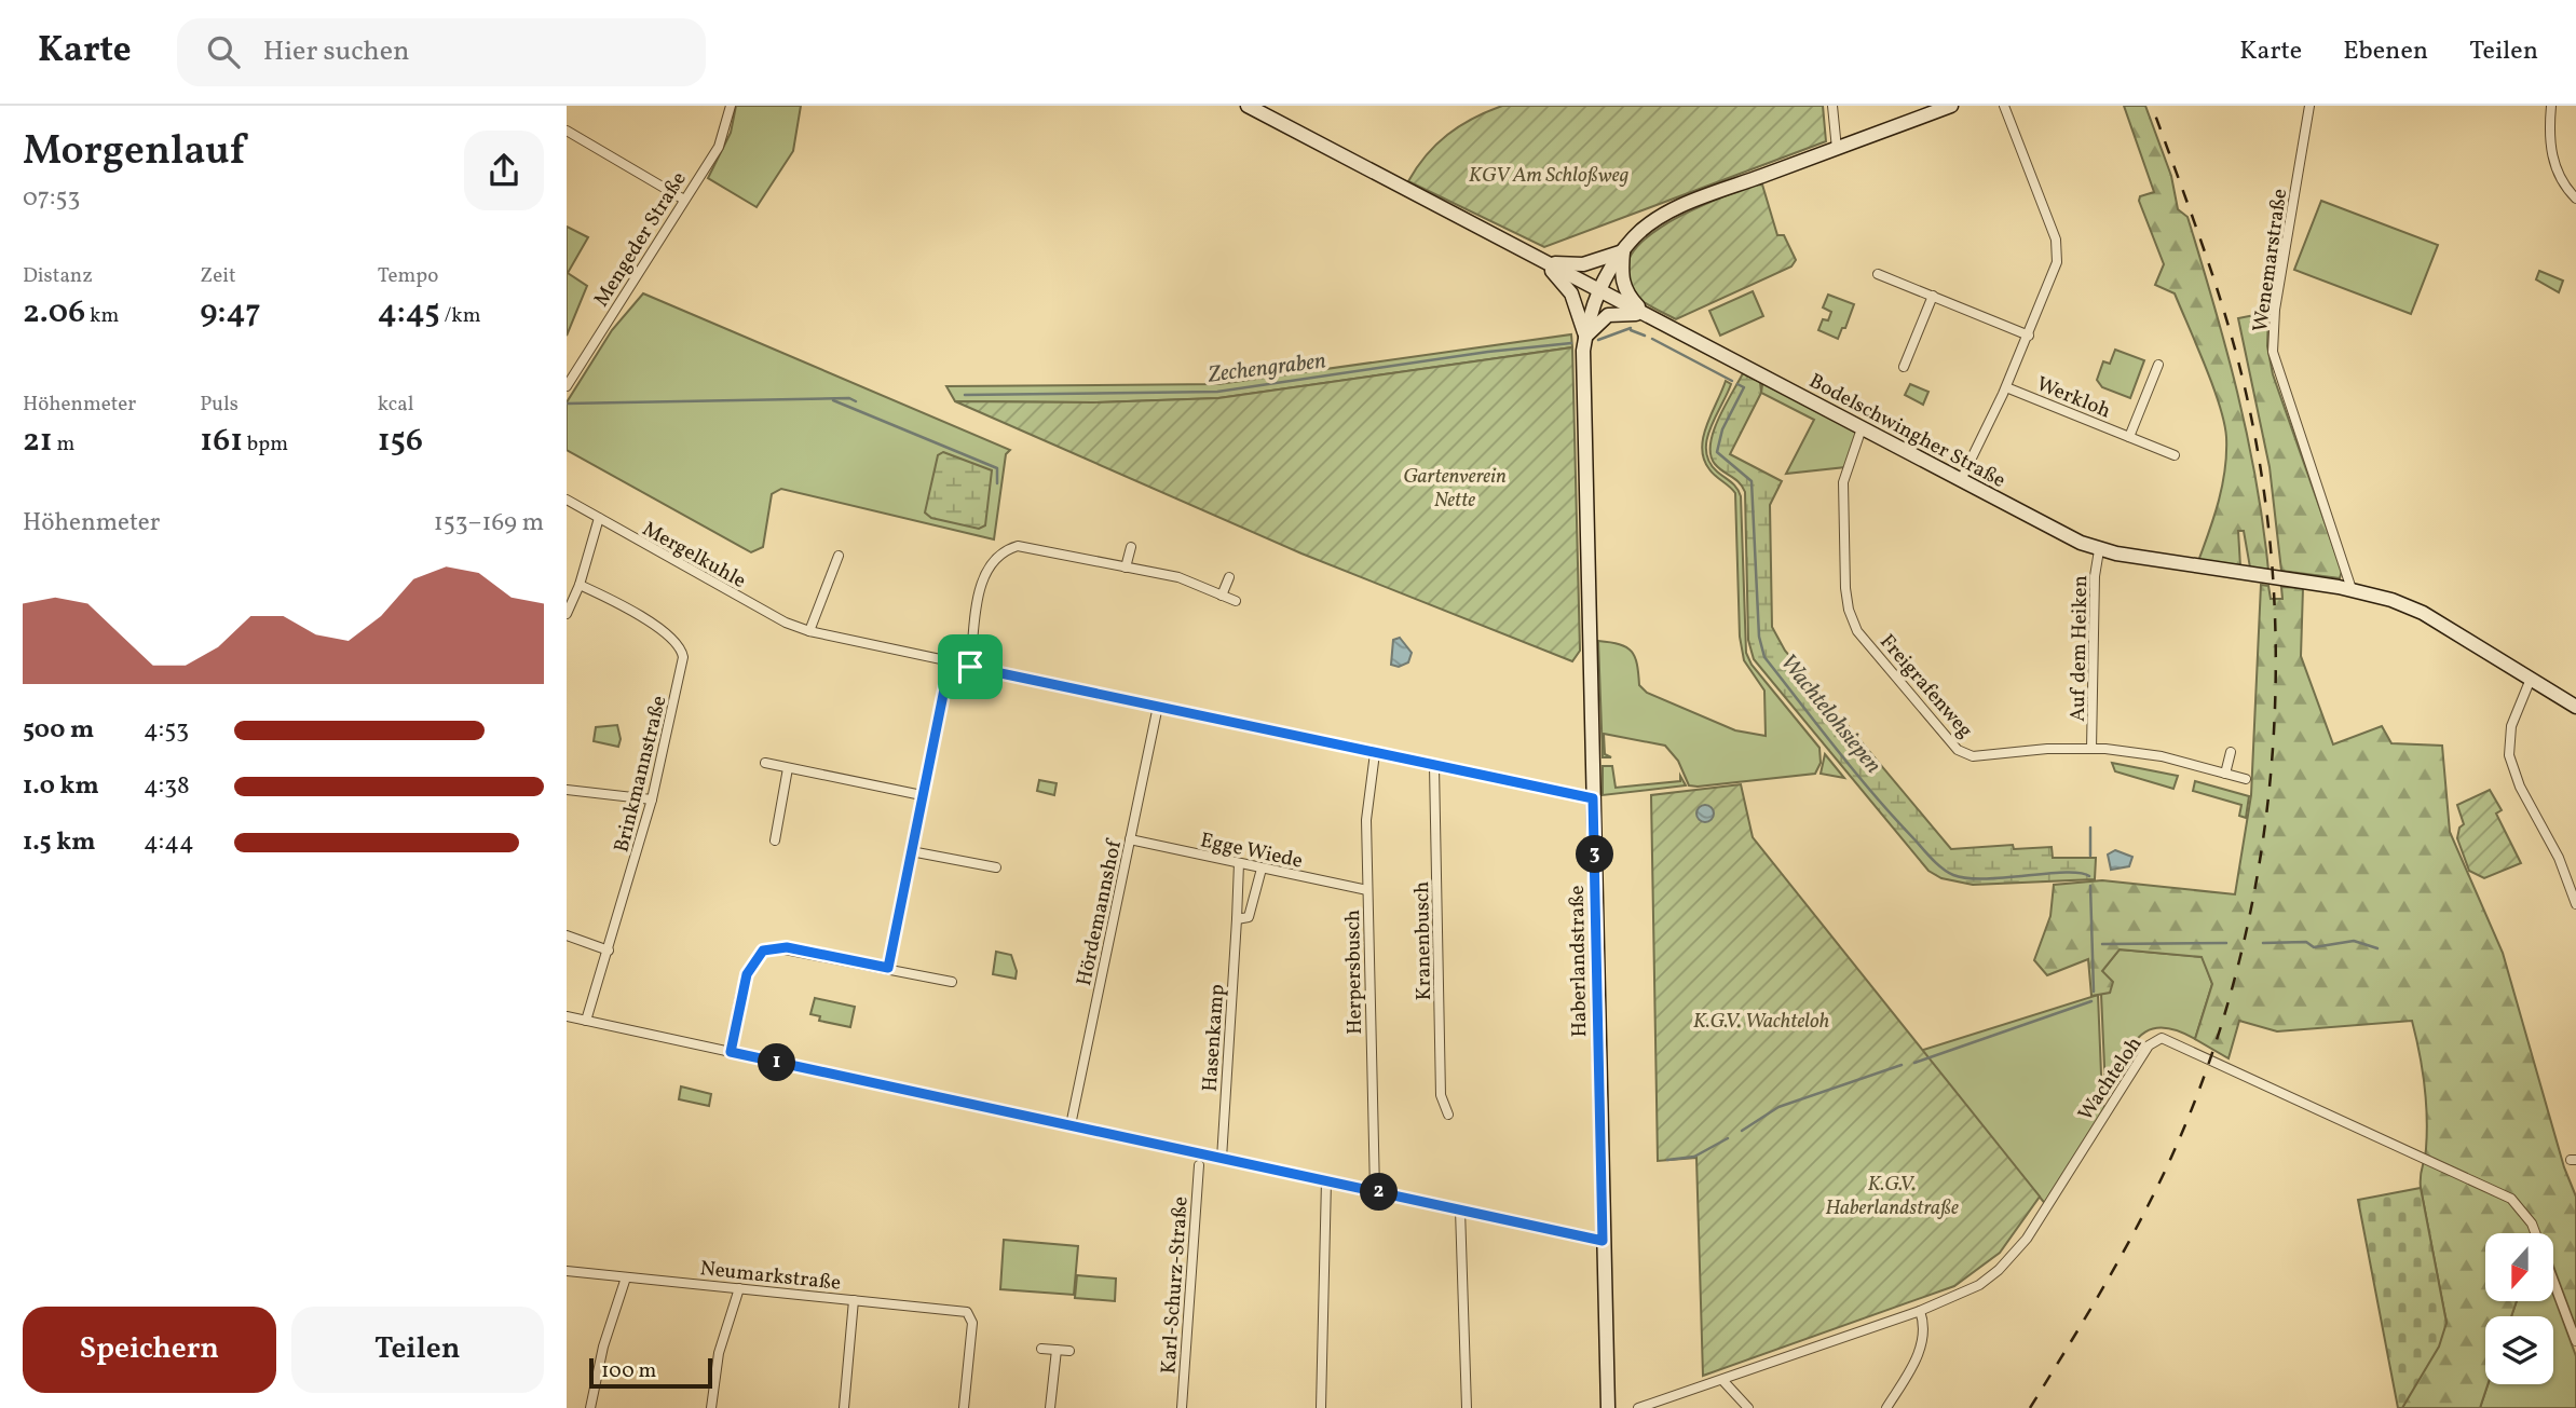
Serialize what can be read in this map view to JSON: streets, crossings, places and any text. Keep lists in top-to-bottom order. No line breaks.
{"streets":{"street":["Mengeder Straße","Wenemarstraße","Werkloh","Bodelschwingher Straße","Mergelkuhle","Auf dem Heiken","Freigrafenweg","Brinkmannstraße","Egge Wiede","Hördemannshof","Kranenbusch","Haberlandstraße","Herpersbusch","Hasenkamp","Wachteloh","Neumarkstraße","Karl-Schurz-Straße"]},"crossings":[["Wenemarstraße","Bodelschwingher Straße"],["Bodelschwingher Straße","Auf dem Heiken"],["Bodelschwingher Straße","Freigrafenweg"],["Bodelschwingher Straße","Haberlandstraße"],["Mergelkuhle","Hördemannshof"],["Mergelkuhle","Kranenbusch"],["Mergelkuhle","Haberlandstraße"],["Mergelkuhle","Herpersbusch"],["Auf dem Heiken","Freigrafenweg"],["Egge Wiede","Hördemannshof"],["Egge Wiede","Herpersbusch"],["Egge Wiede","Hasenkamp"]],"water":["Zechengraben","Wachtelohsiepen"],"parks":["KGV Am Schloßweg","Gartenverein Nette","K.G.V. Wachteloh","K.G.V. Haberlandstraße"],"scale_bar":"100 m","north":"bottom","page":{"header":"Karte","search":"Hier suchen","nav":["Karte","Ebenen","Teilen"],"heading":["Morgenlauf","07:53"],"stats":[["Distanz","2.06 km"],["Zeit","9:47"],["Tempo","4:45 /km"],["Höhenmeter","21 m"],["Puls","161 bpm"],["kcal","156"]],"chart":["Höhenmeter","153–169 m"],"list":[{"name":"500 m","note":"4:53"},{"name":"1.0 km","note":"4:38"},{"name":"1.5 km","note":"4:44"}],"pins":["3","1","2"],"buttons":["Speichern","Teilen"],"scale":"100 m"}}
